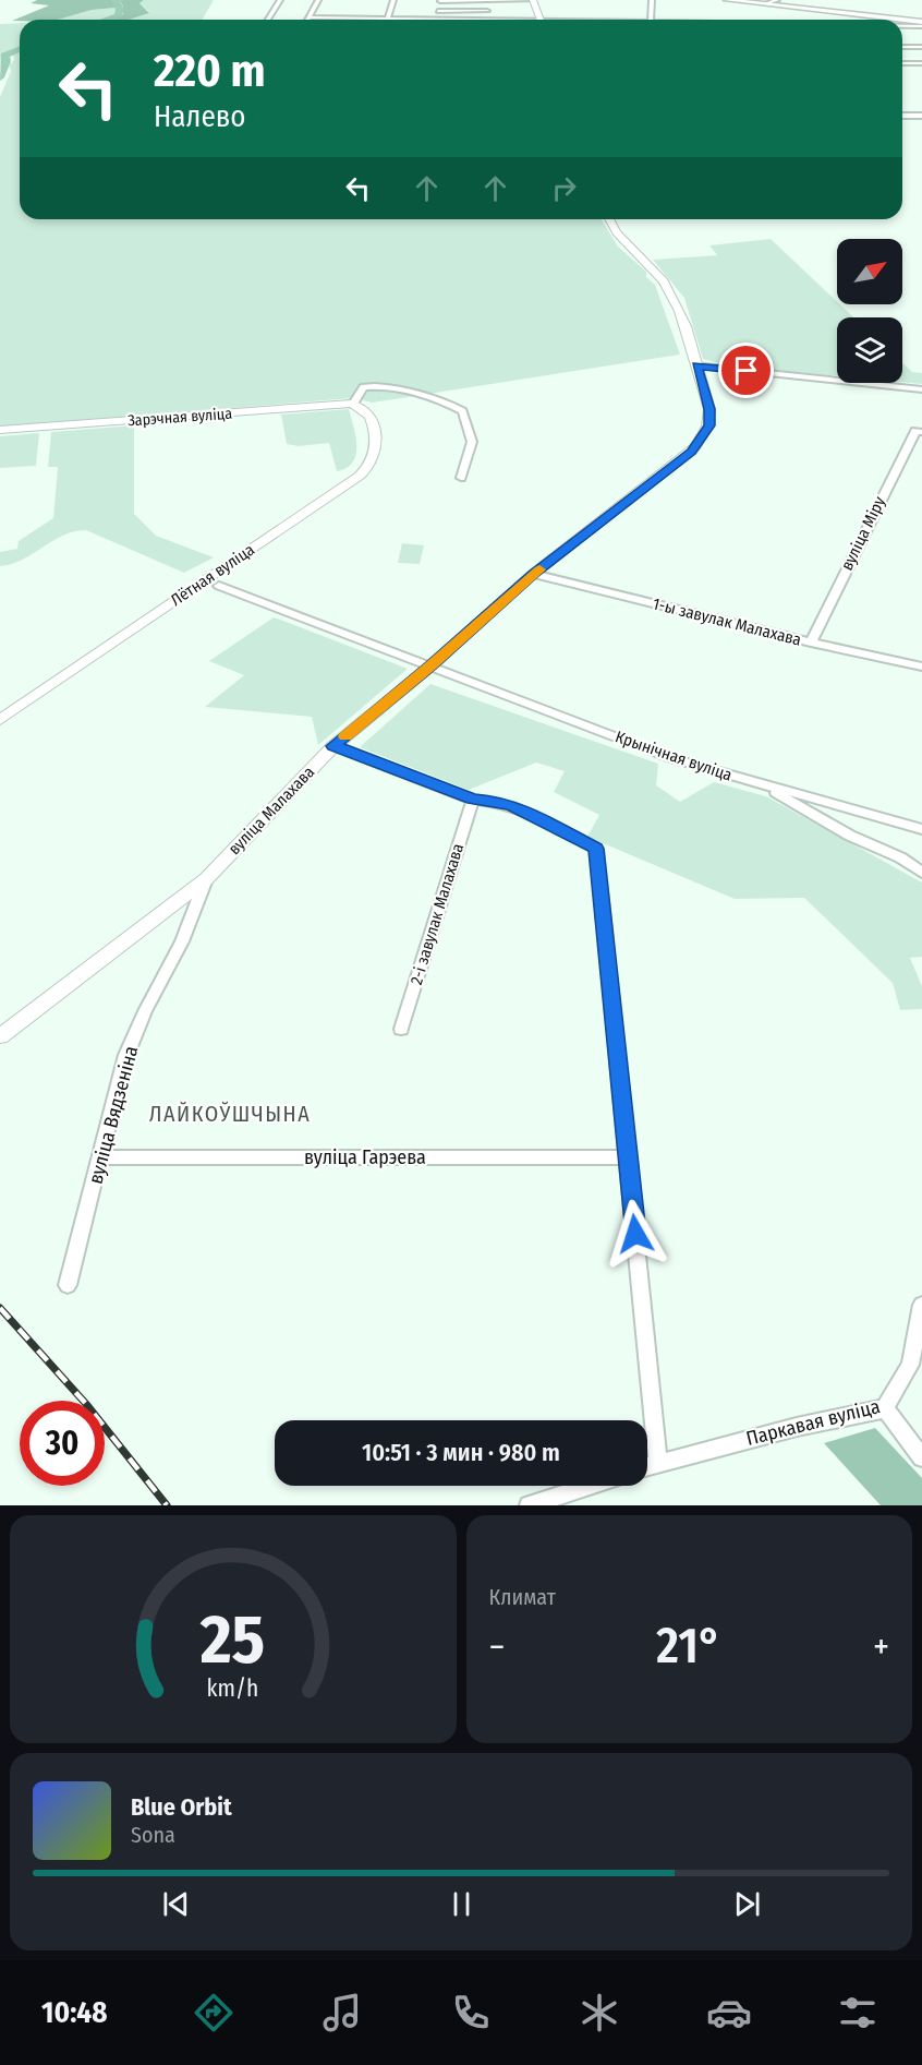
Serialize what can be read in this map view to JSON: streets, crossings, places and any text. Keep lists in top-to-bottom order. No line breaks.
{"streets":{"street":["Зарэчная вуліца","вуліца Міру","Лётная вуліца","1-ы завулак Малахава","Крынічная вуліца","вуліца Малахава","2-і завулак Малахава","вуліца Вядзеніна","вуліца Гарэева","Паркавая вуліца"]},"crossings":[["Зарэчная вуліца","Лётная вуліца"],["вуліца Міру","1-ы завулак Малахава"],["1-ы завулак Малахава","вуліца Малахава"],["Крынічная вуліца","вуліца Малахава"],["вуліца Малахава","вуліца Вядзеніна"],["вуліца Вядзеніна","вуліца Гарэева"]],"districts":["ЛАЙКОЎШЧЫНА"],"north":"top right","page":{"turn":["220 m","Налево"],"limit":"30","trip":"10:51 · 3 мин · 980 m","tile":"Климат","heat":["−","21°","+"],"song":["Blue Orbit","Sona"],"tabs":"10:48","gauge":["25","km/h"]}}
